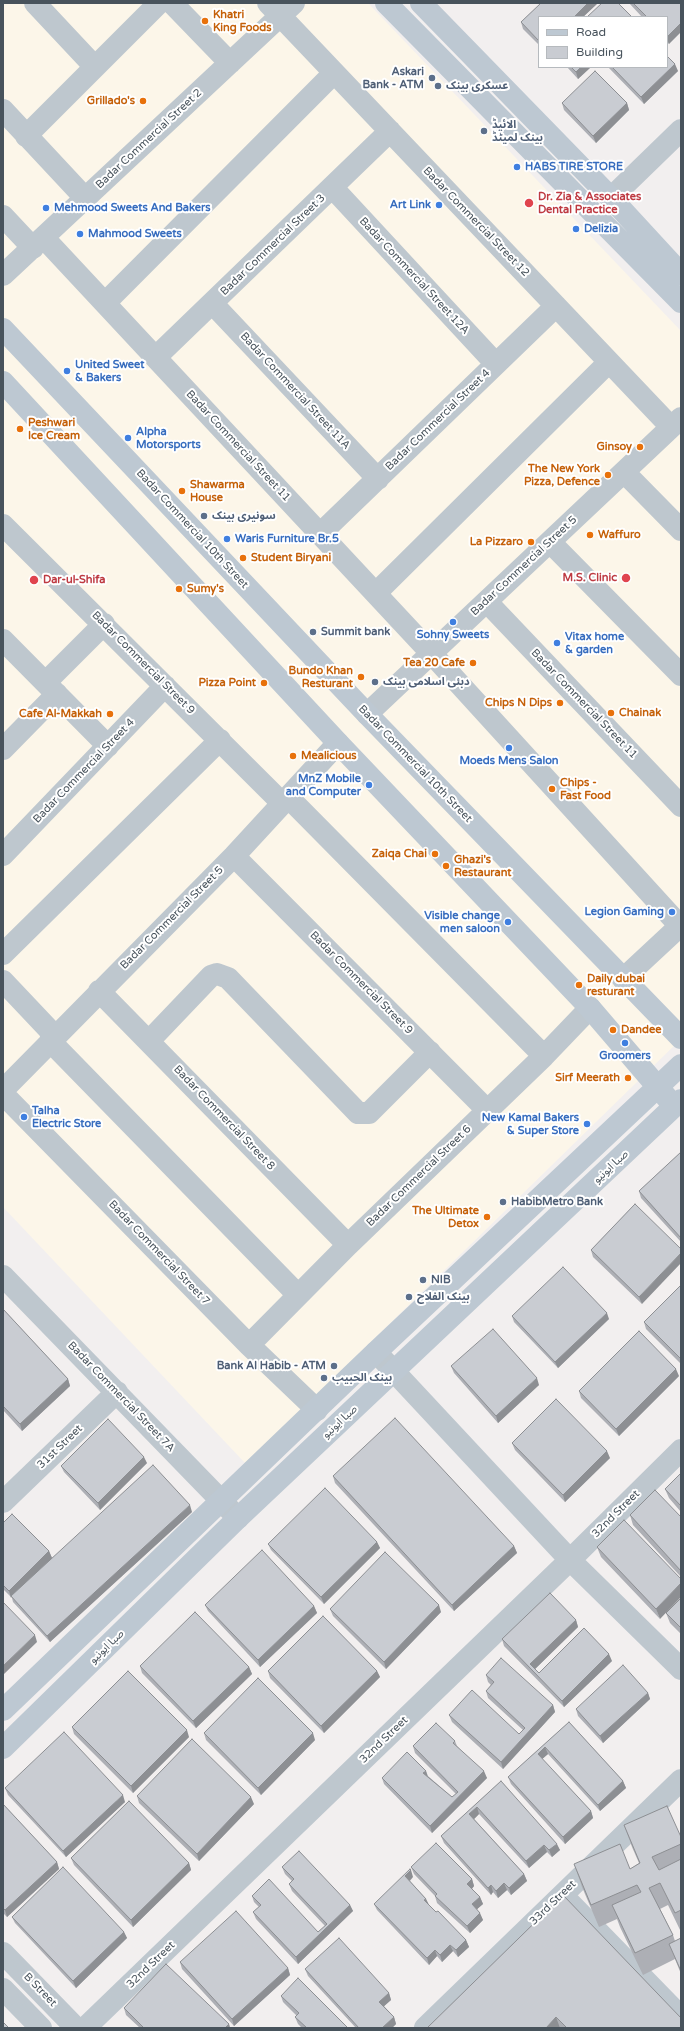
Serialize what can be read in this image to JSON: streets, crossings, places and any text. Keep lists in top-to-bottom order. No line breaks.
{"streets":{"main road":["Badar Commercial 10th Street","صبا ایونیو"],"street":["Badar Commercial Street 2","Badar Commercial Street 12","Badar Commercial Street 3","Badar Commercial Street 12A","Badar Commercial Street 11A","Badar Commercial Street 4","Badar Commercial Street 11","Badar Commercial Street 5","Badar Commercial Street 9","Badar Commercial Street 8","Badar Commercial Street 6","Badar Commercial Street 7","Badar Commercial Street 7A","31st Street","32nd Street","33rd Street","B Street"]},"crossings":[["Badar Commercial Street 2","Badar Commercial Street 12"],["Badar Commercial Street 2","Badar Commercial Street 11"],["Badar Commercial Street 12","Badar Commercial Street 3"],["Badar Commercial Street 12","Badar Commercial Street 4"],["Badar Commercial Street 12","Badar Commercial Street 5"],["Badar Commercial Street 3","Badar Commercial Street 12A"],["Badar Commercial Street 3","Badar Commercial Street 11A"],["Badar Commercial Street 3","Badar Commercial Street 11"],["Badar Commercial Street 12A","Badar Commercial Street 4"],["Badar Commercial Street 11A","Badar Commercial Street 4"],["Badar Commercial Street 4","Badar Commercial Street 11"],["Badar Commercial Street 4","Badar Commercial Street 9"],["Badar Commercial Street 11","Badar Commercial Street 5"],["Badar Commercial 10th Street","Badar Commercial Street 5"],["Badar Commercial Street 5","Badar Commercial Street 9"],["Badar Commercial Street 5","Badar Commercial Street 8"],["Badar Commercial Street 9","Badar Commercial Street 6"],["Badar Commercial Street 8","Badar Commercial Street 6"],["صبا ایونیو","Badar Commercial Street 7A"],["Badar Commercial Street 6","Badar Commercial Street 7"],["Badar Commercial Street 7A","31st Street"]],"places":["Khatri King Foods","Askari Bank - ATM","عسکری بینک","Grillado's","الائیڈ بینک لمیٹڈ","HABS TIRE STORE","Dr. Zia & Associates Dental Practice","Art Link","Mehmood Sweets And Bakers","Delizia","Mahmood Sweets","United Sweet & Bakers","Peshwari Ice Cream","Alpha Motorsports","Ginsoy","The New York Pizza, Defence","Shawarma House","سونیری بینک","Waffuro","Waris Furniture Br.5","La Pizzaro","Student Biryani","M.S. Clinic","Dar-ul-Shifa","Sumy's","Sohny Sweets","Summit bank","Vitax home & garden","Tea 20 Cafe","Bundo Khan Resturant","دبئی اسلامی بینک","Pizza Point","Chips N Dips","Chainak","Cafe Al-Makkah","Moeds Mens Salon","Mealicious","MnZ Mobile and Computer","Chips - Fast Food","Zaiqa Chai","Ghazi's Restaurant","Legion Gaming","Visible change men saloon","Daily dubai resturant","Dandee","Groomers","Sirf Meerath","Talha Electric Store","New Kamal Bakers & Super Store","HabibMetro Bank","The Ultimate Detox","NIB","بینک الفلاح","Bank Al Habib - ATM","بينک الحبيب"],"legend":["Road","Building"]}
